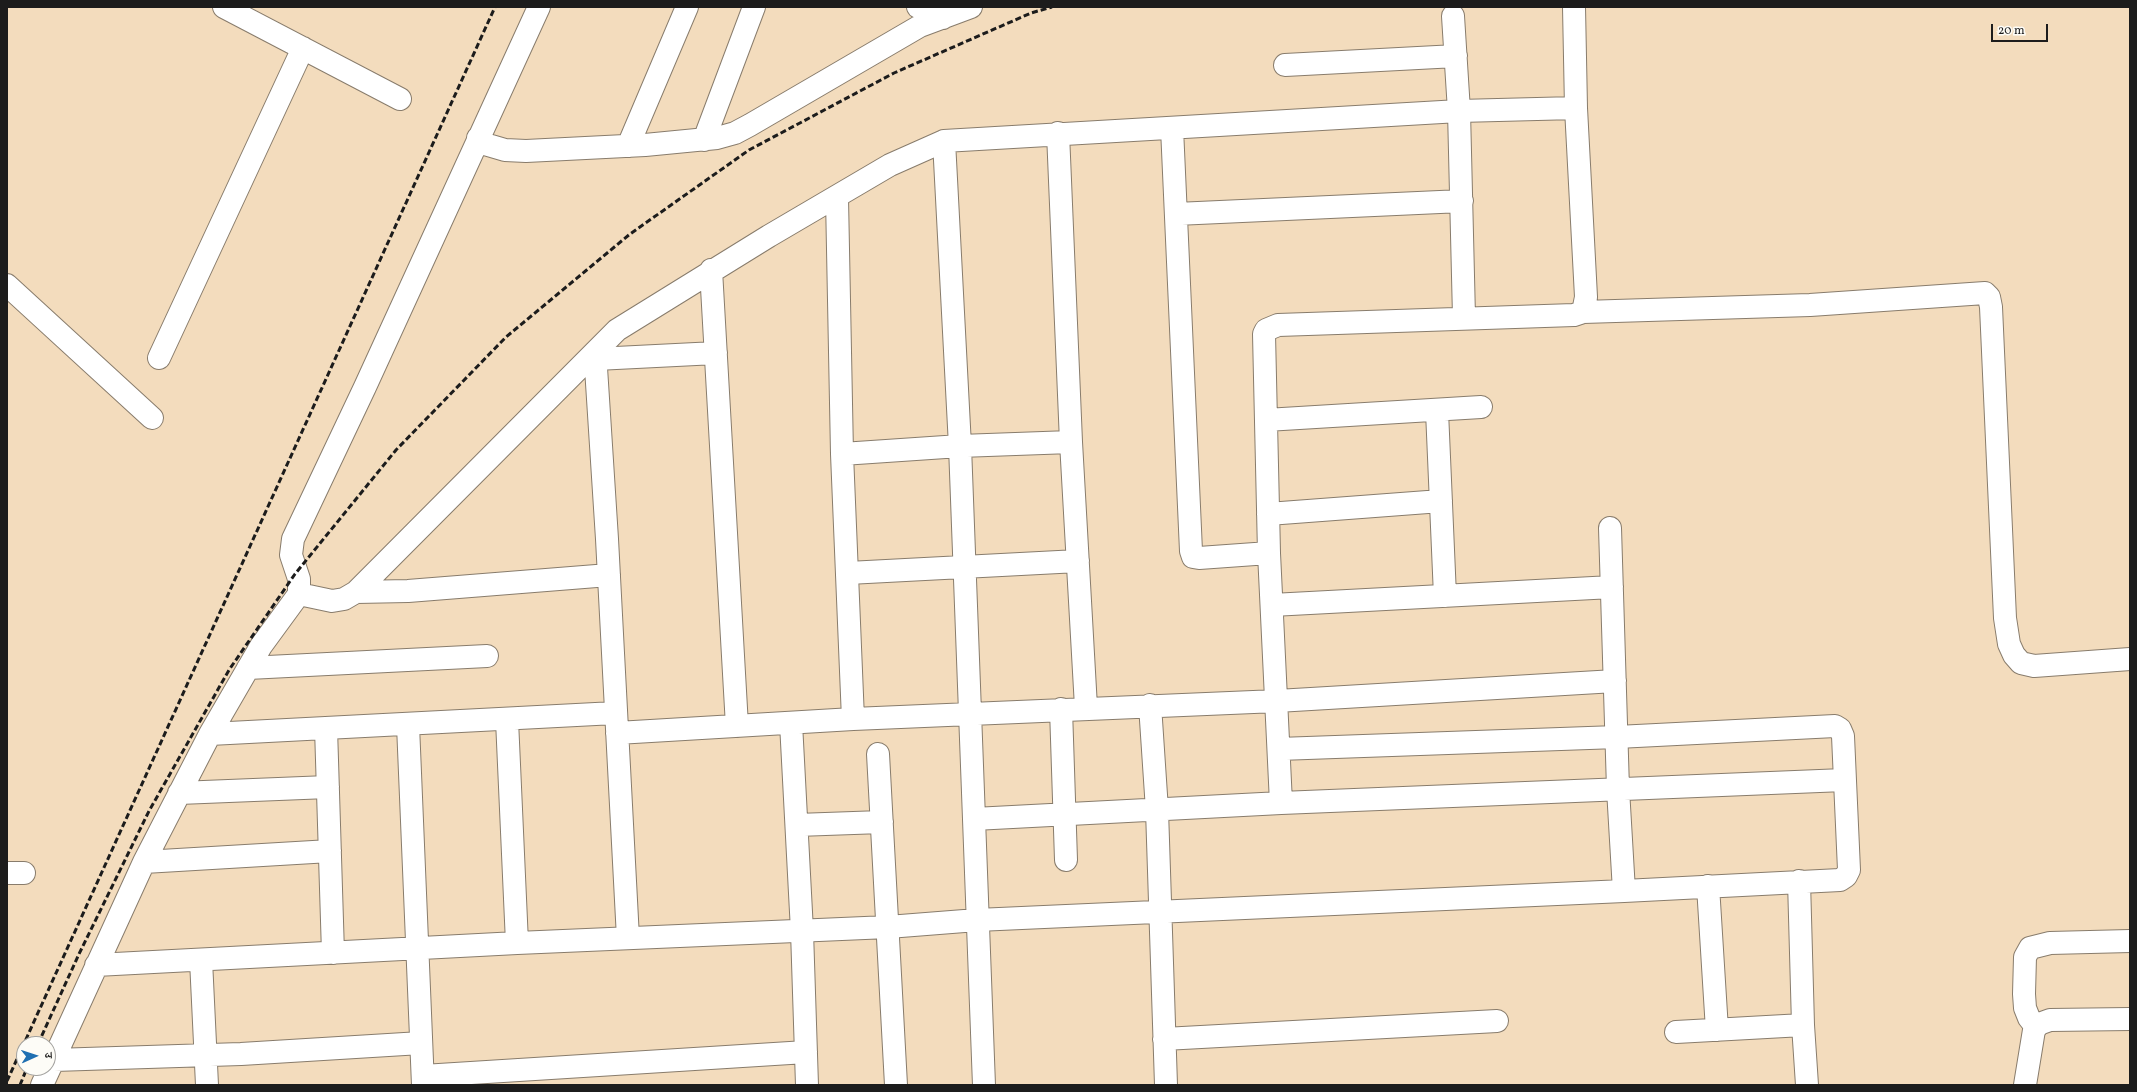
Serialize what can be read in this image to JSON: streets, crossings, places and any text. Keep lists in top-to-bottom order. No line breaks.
{"scale_bar":"20 m","north":"right"}
